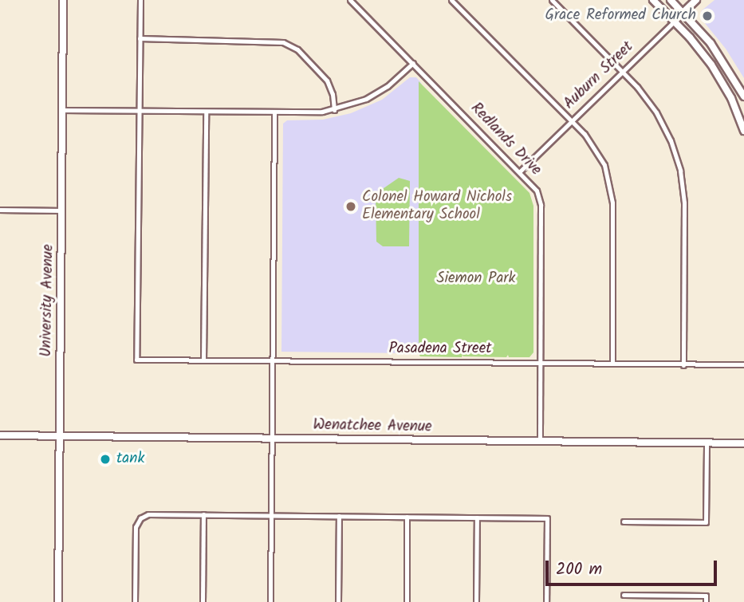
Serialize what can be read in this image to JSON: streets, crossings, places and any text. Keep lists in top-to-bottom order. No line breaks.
{"streets":{"street":["Auburn Street","Redlands Drive","University Avenue","Pasadena Street","Wenatchee Avenue"]},"crossings":[["Auburn Street","Redlands Drive"],["Redlands Drive","Pasadena Street"],["Redlands Drive","Wenatchee Avenue"],["University Avenue","Wenatchee Avenue"]],"parks":["Siemon Park"],"places":["Grace Reformed Church","Colonel Howard Nichols Elementary School","tank"],"scale_bar":"200 m"}
